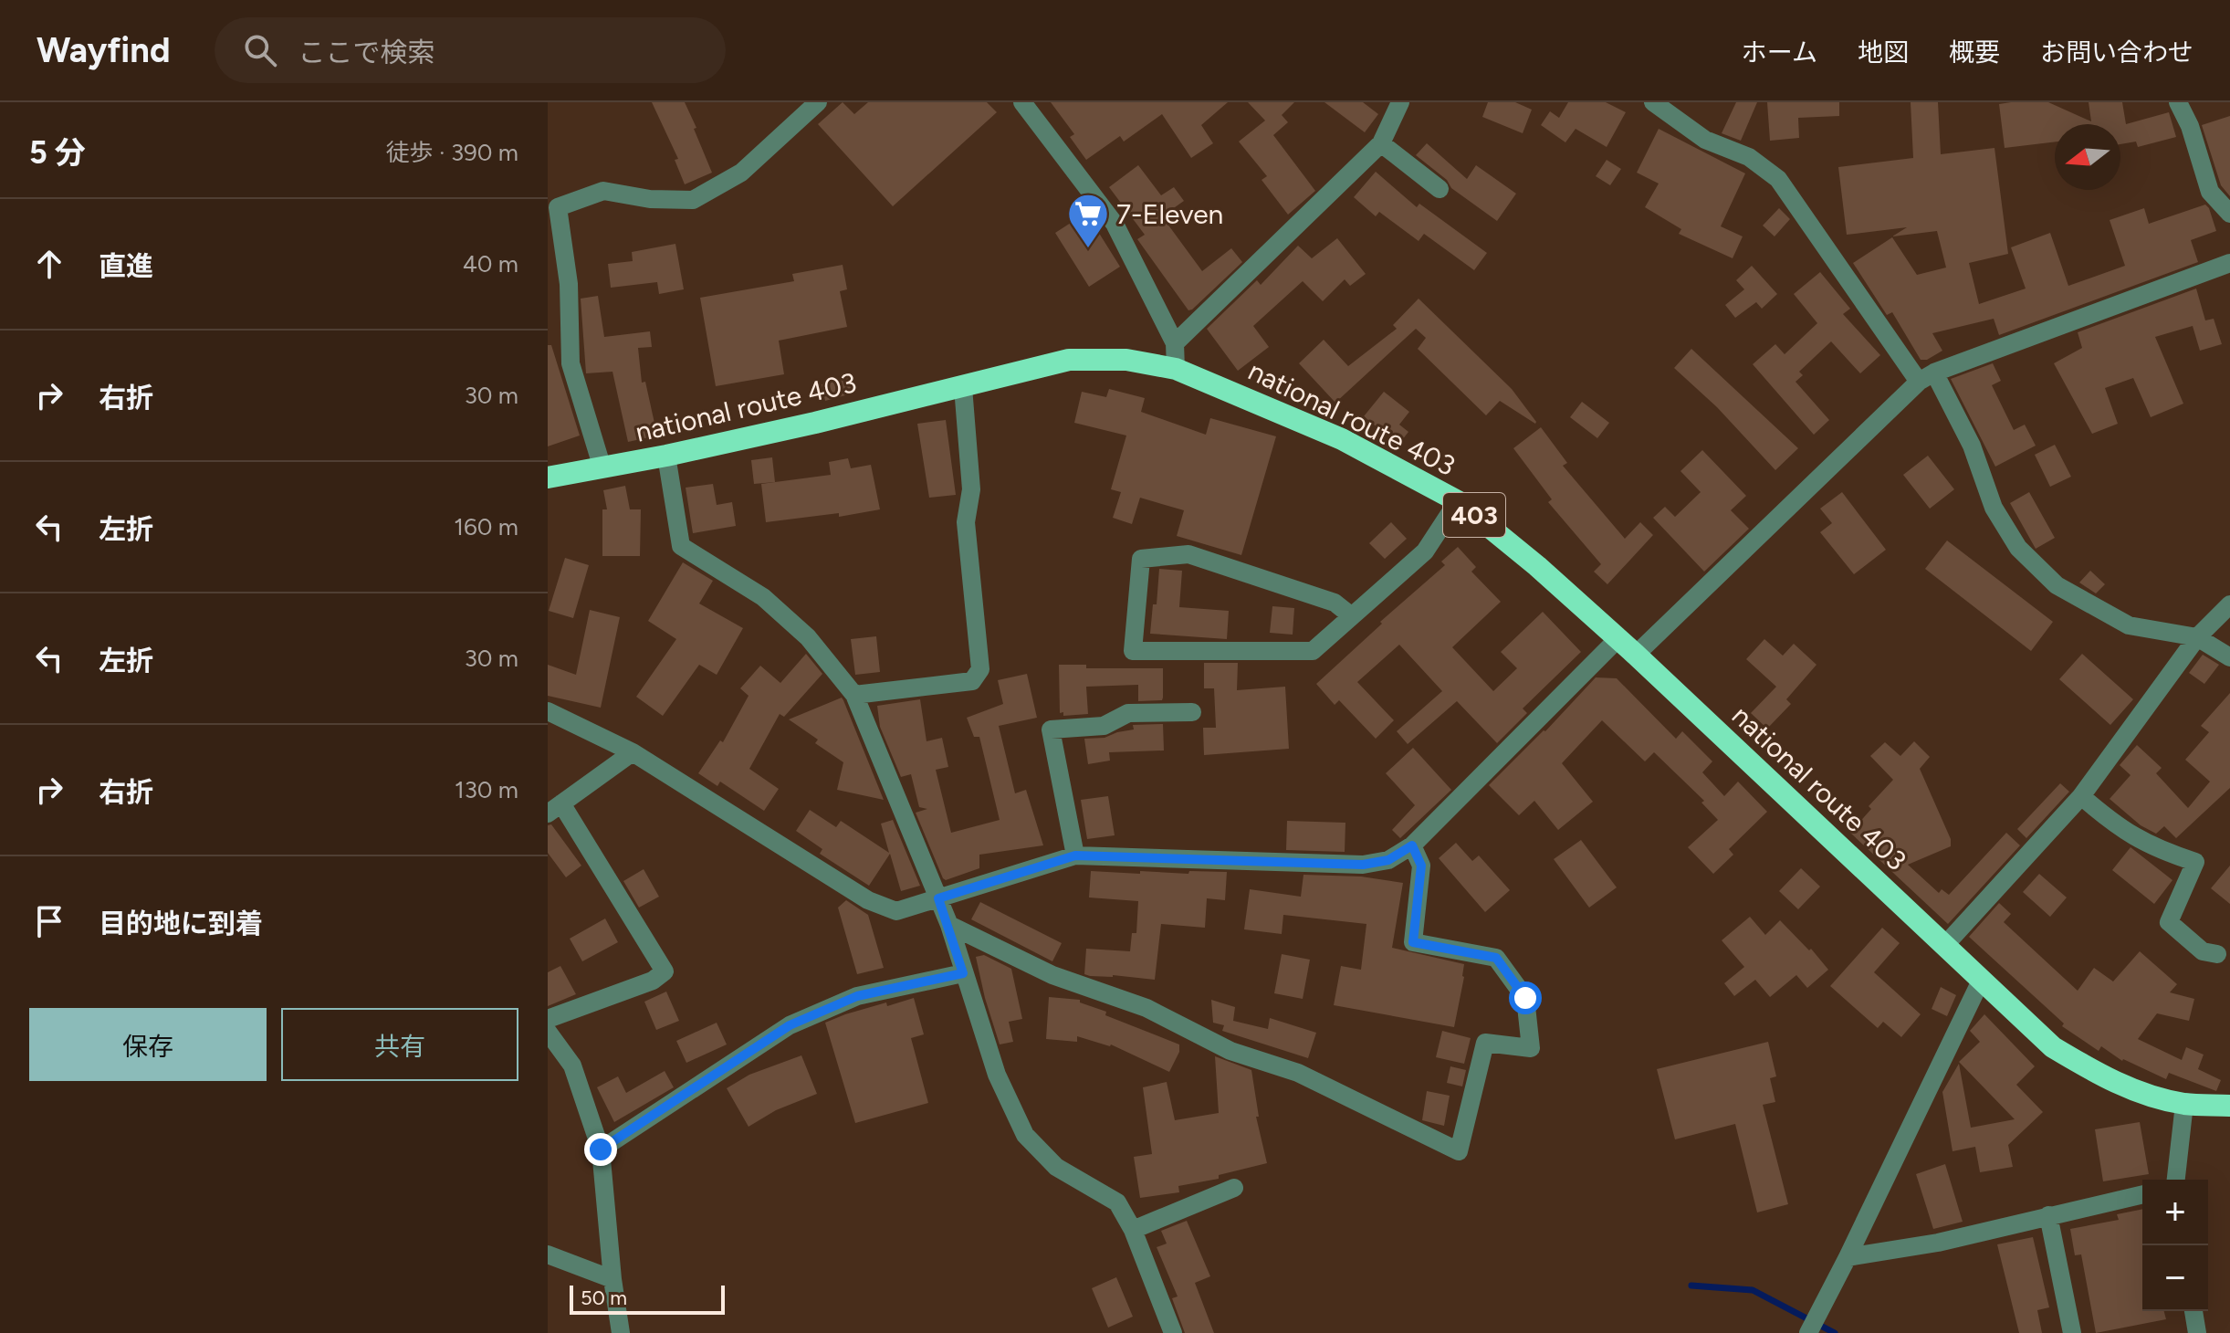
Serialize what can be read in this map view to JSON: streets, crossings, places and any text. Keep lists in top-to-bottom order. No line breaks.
{"streets":{"highway":["national route 403","403"]},"places":{"supermarket":["7-Eleven"]},"scale_bar":"50 m","north":"left","page":{"header":"Wayfind","search":"ここで検索","nav":["ホーム","地図","概要","お問い合わせ"],"heading":["5 分","徒歩 · 390 m"],"list":[["直進","40 m"],["右折","30 m"],["左折","160 m"],["左折","30 m"],["右折","130 m"],"目的地に到着"],"buttons":["保存","共有"],"map_buttons":["+","−"],"scale":"50 m"}}
